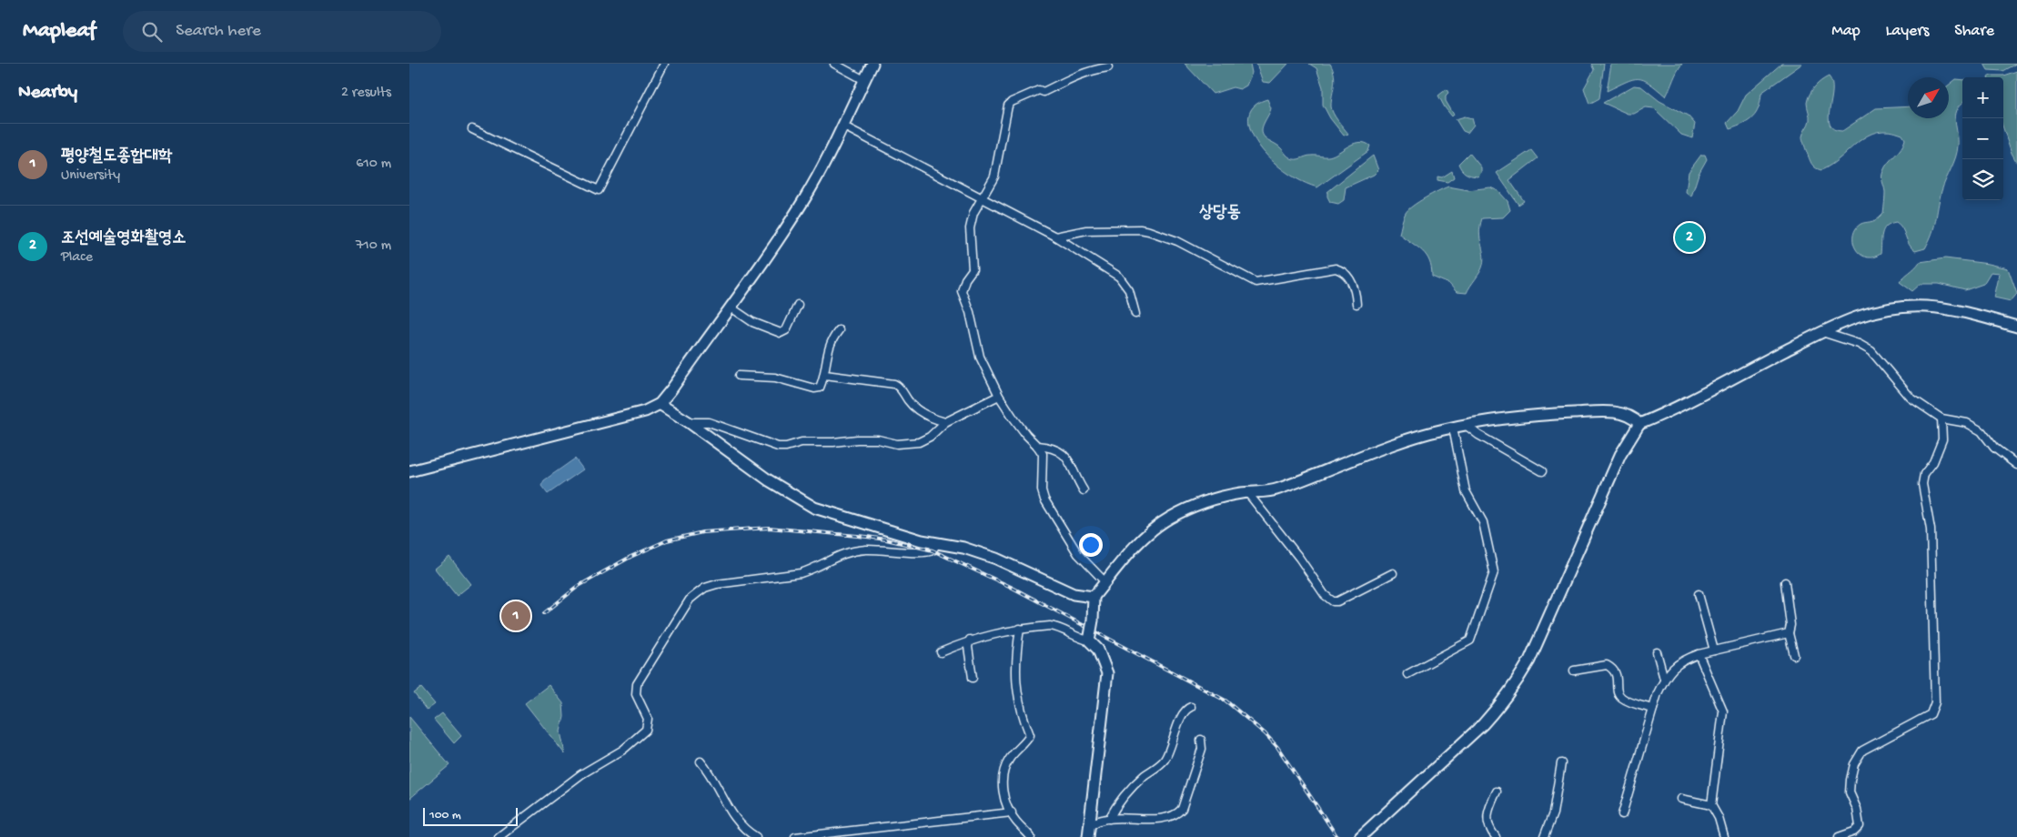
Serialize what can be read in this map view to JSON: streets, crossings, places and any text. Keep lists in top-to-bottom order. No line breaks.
{"districts":["상당동"],"scale_bar":"100 m","north":"top right","page":{"header":"Mapleaf","search":"Search here","nav":["Map","Layers","Share"],"heading":["Nearby","2 results"],"map_buttons":["+","−"],"list":[{"mark":"1","name":"평양철도종합대학","note":"University","value":"610 m"},{"mark":"2","name":"조선예술영화촬영소","note":"Place","value":"710 m"}],"pins":["2","1"],"scale":"100 m"}}
